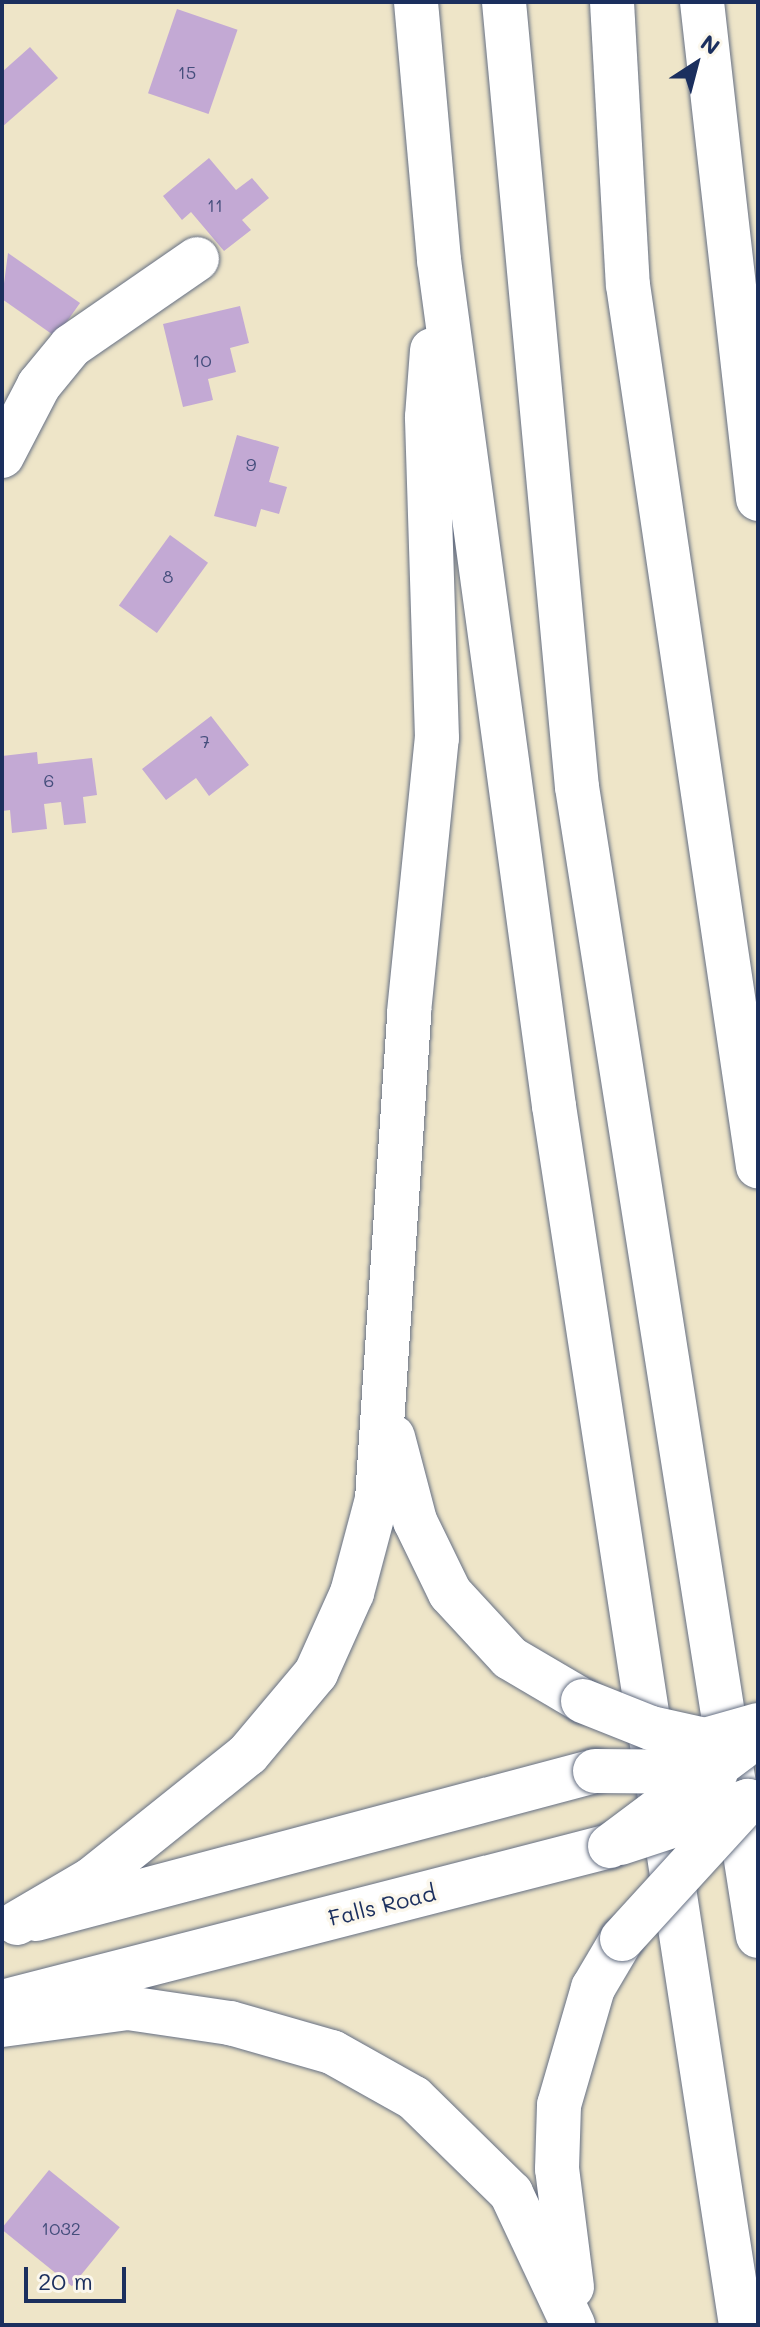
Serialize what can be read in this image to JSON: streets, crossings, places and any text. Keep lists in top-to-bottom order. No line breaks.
{"streets":{"main road":["Falls Road"]},"house_numbers":["15","11","10","9","8","7","6","1032"],"scale_bar":"20 m","north":"top right"}
